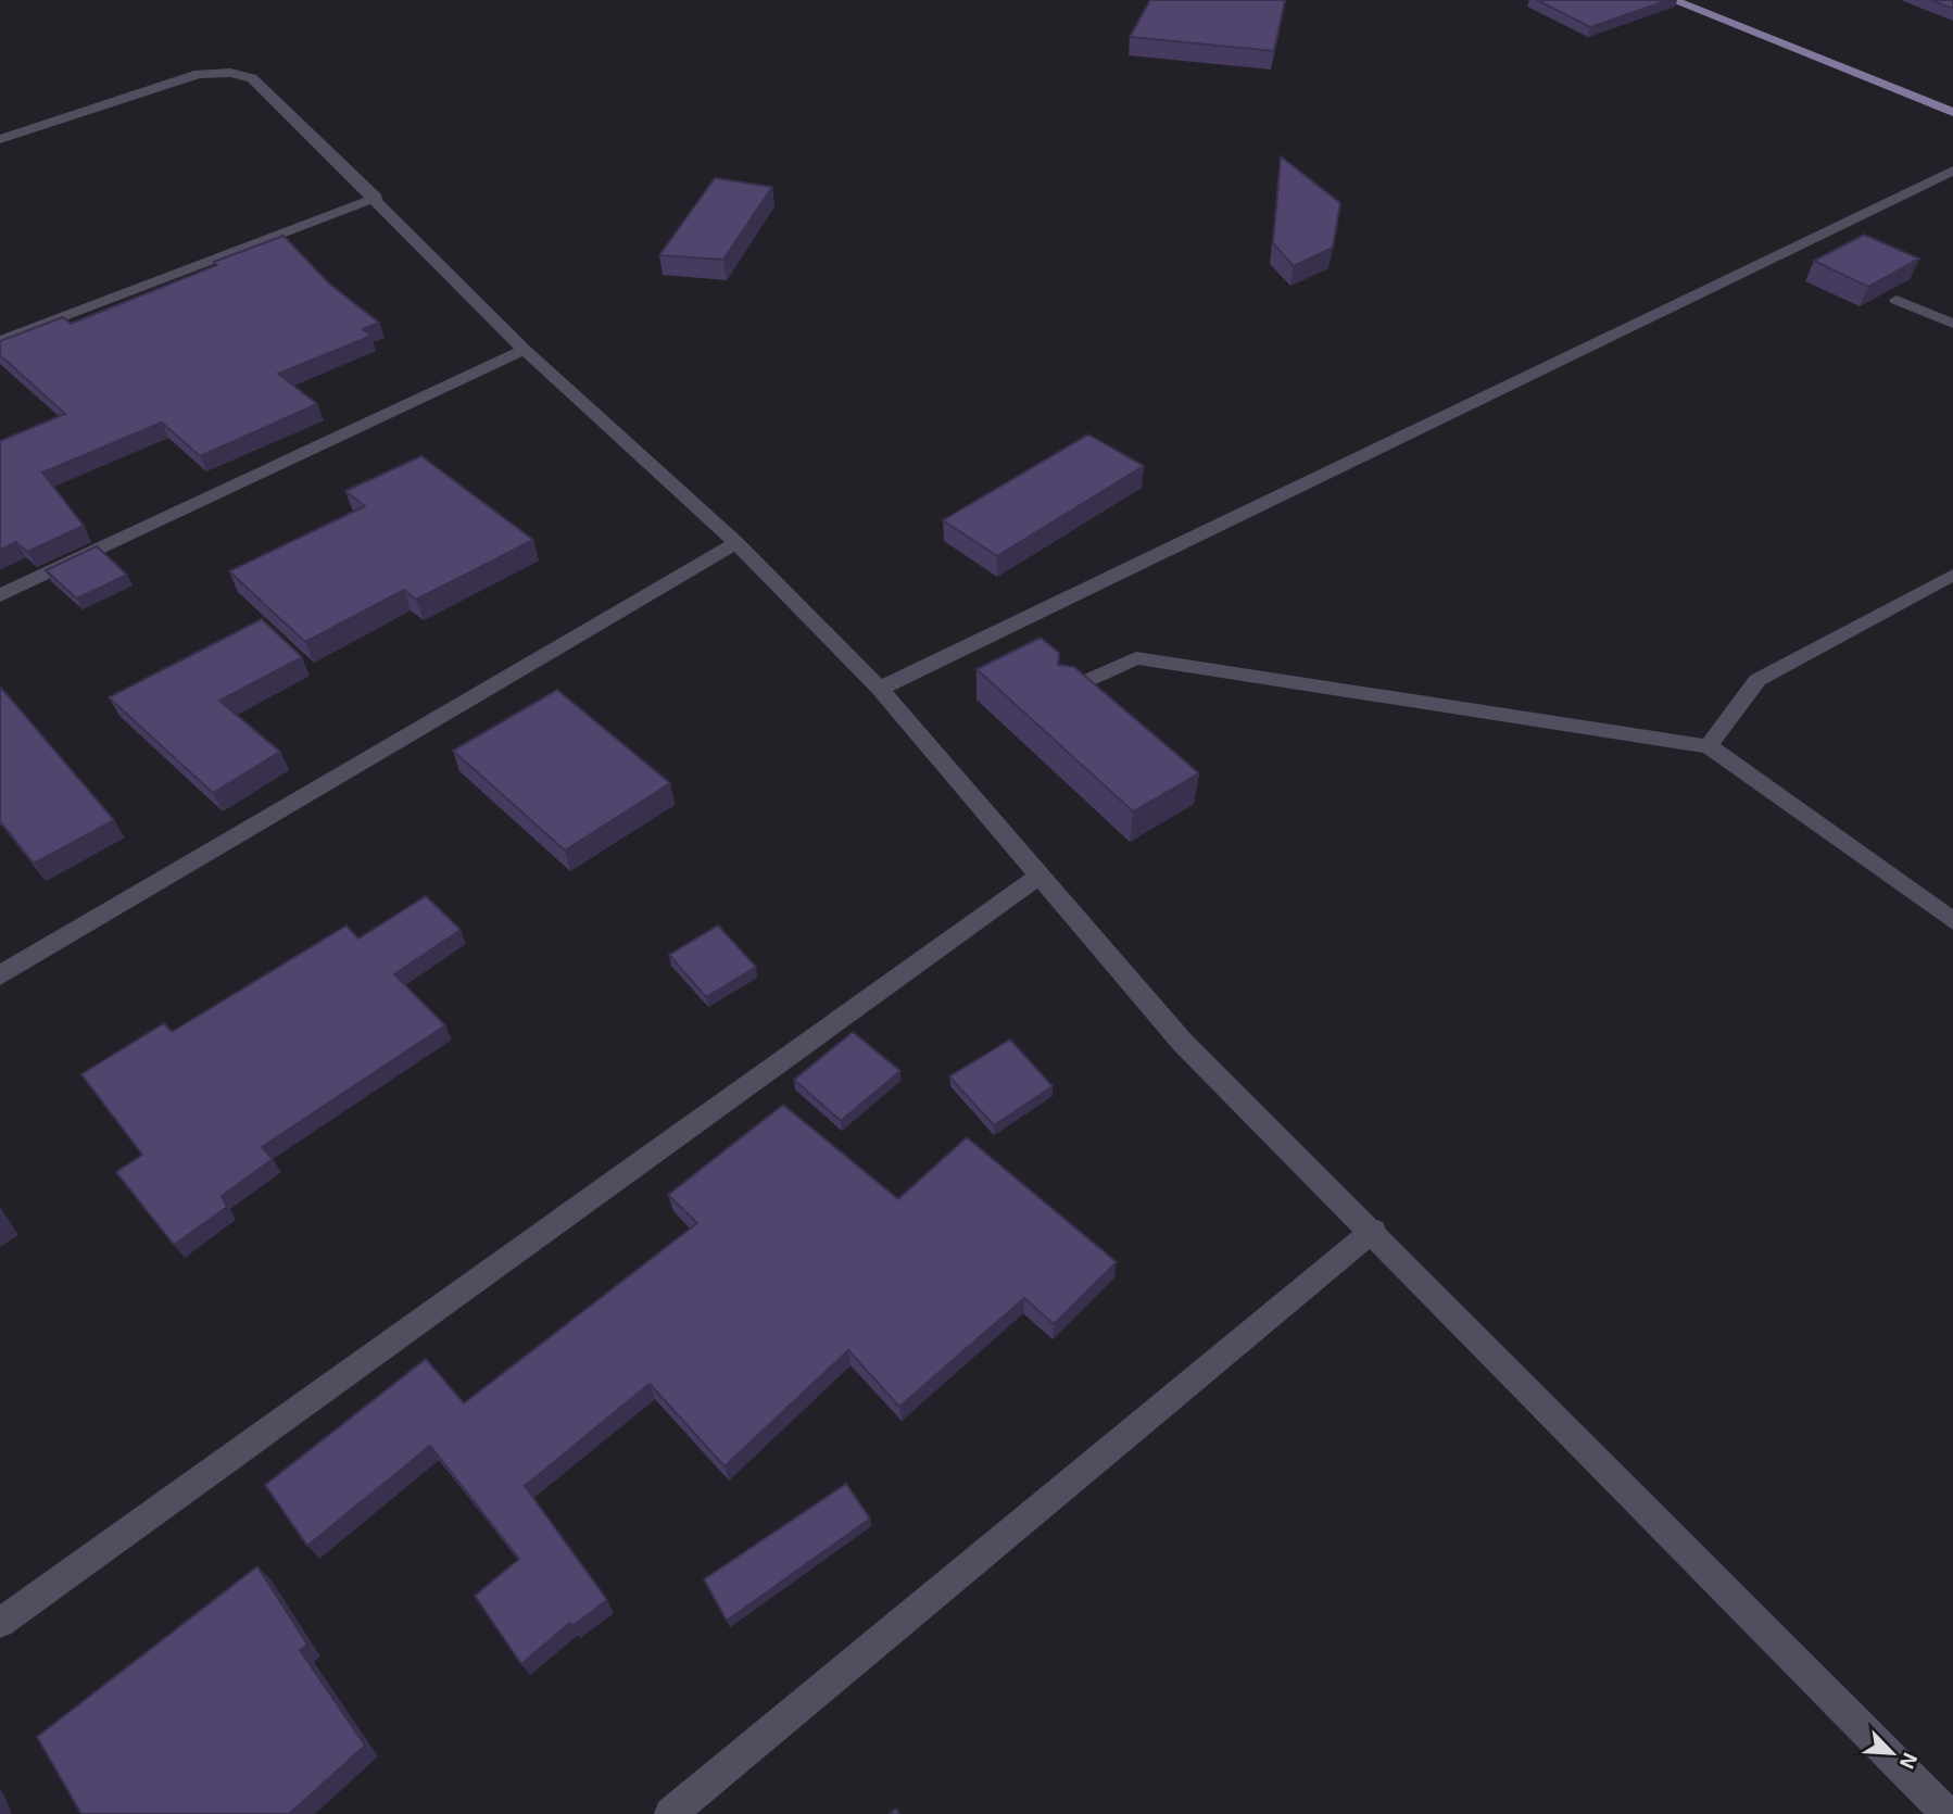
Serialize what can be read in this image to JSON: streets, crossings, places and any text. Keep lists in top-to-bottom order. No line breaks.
{"north":"bottom right"}
